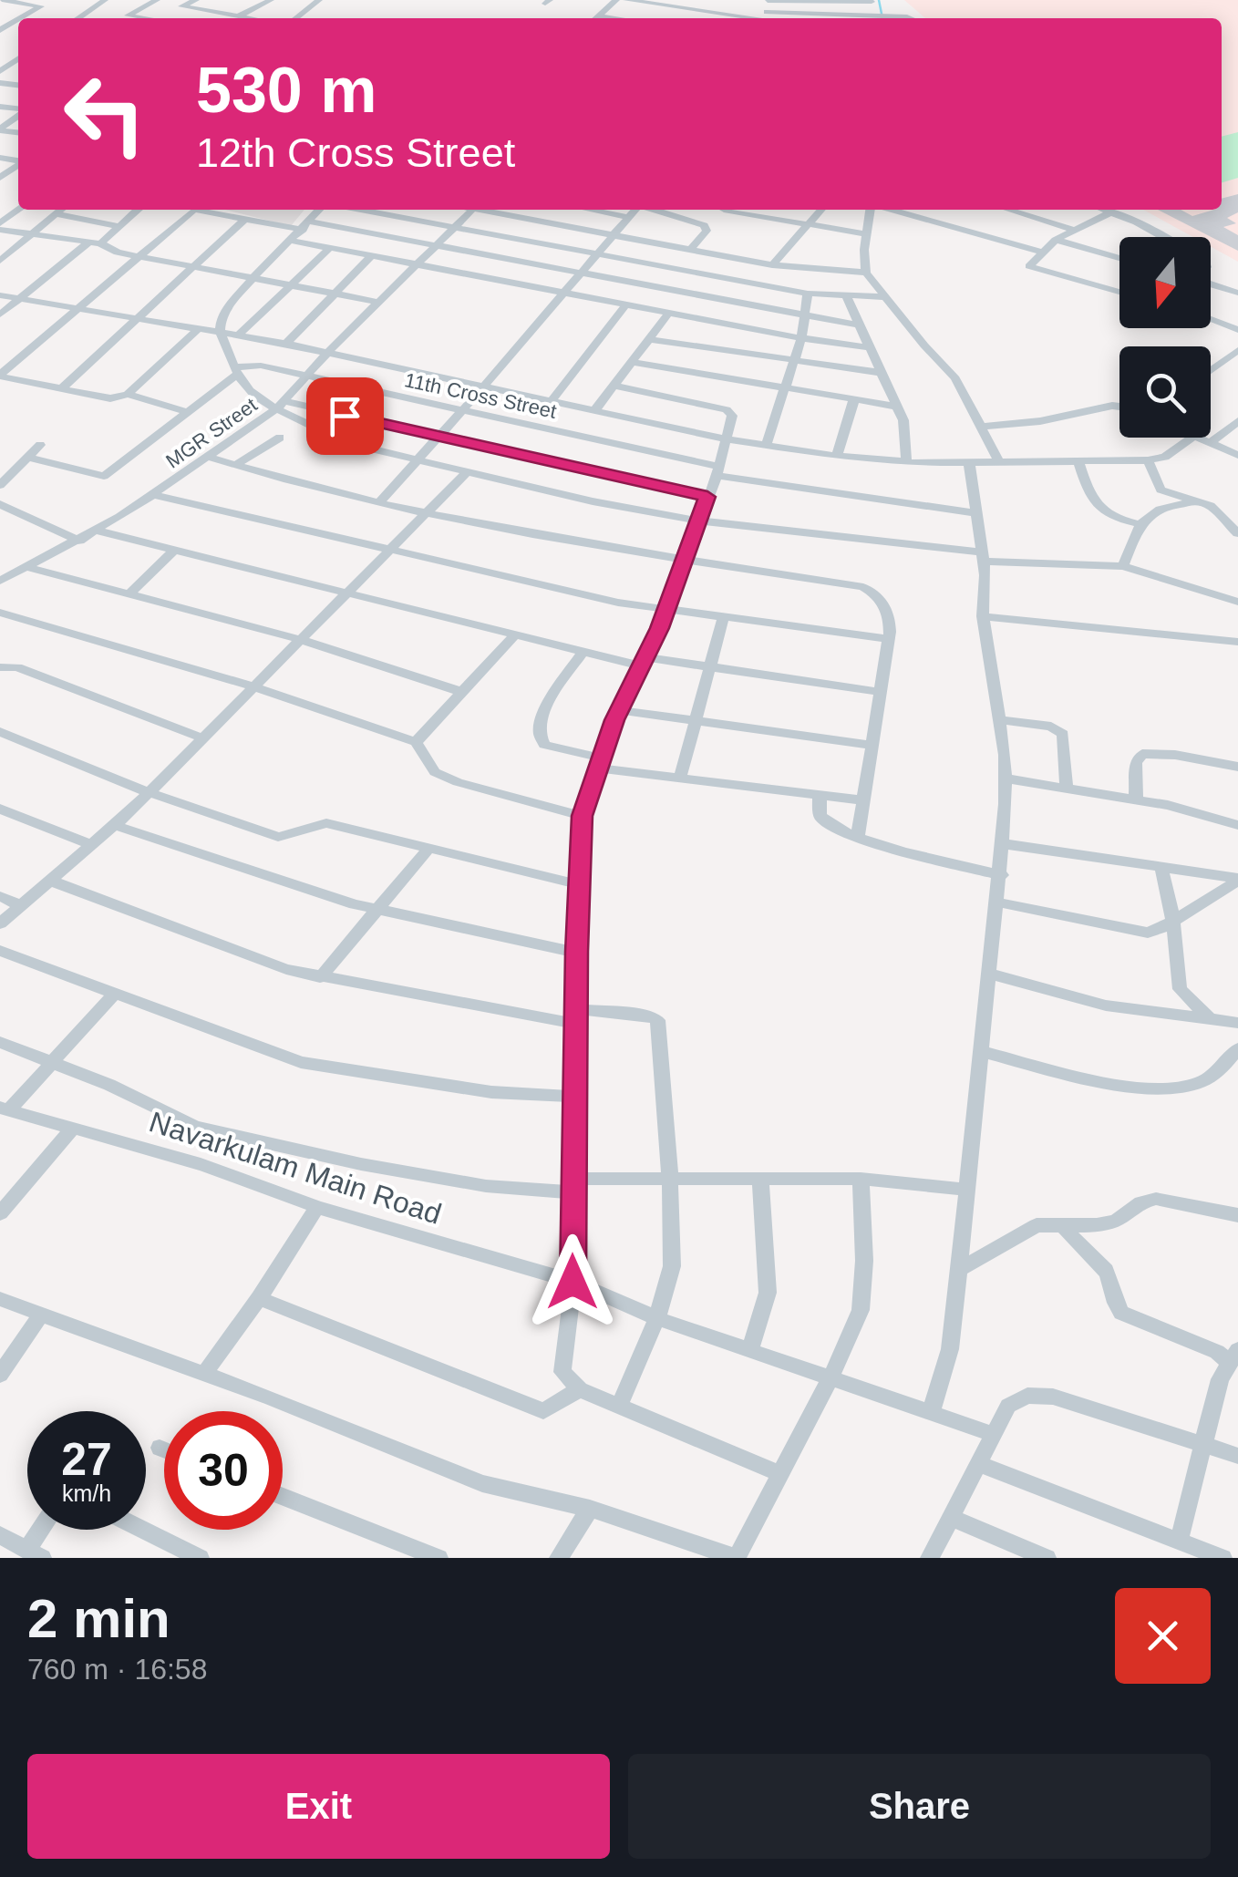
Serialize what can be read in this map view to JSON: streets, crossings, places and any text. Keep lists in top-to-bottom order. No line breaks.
{"streets":{"street":["11th Cross Street","MGR Street","Navarkulam Main Road"]},"crossings":[["11th Cross Street","MGR Street"]],"north":"bottom","page":{"turn":["530 m","12th Cross Street"],"speed":"27 km/h","limit":"30","heading":["2 min","760 m · 16:58"],"buttons":["Exit","Share"]}}
